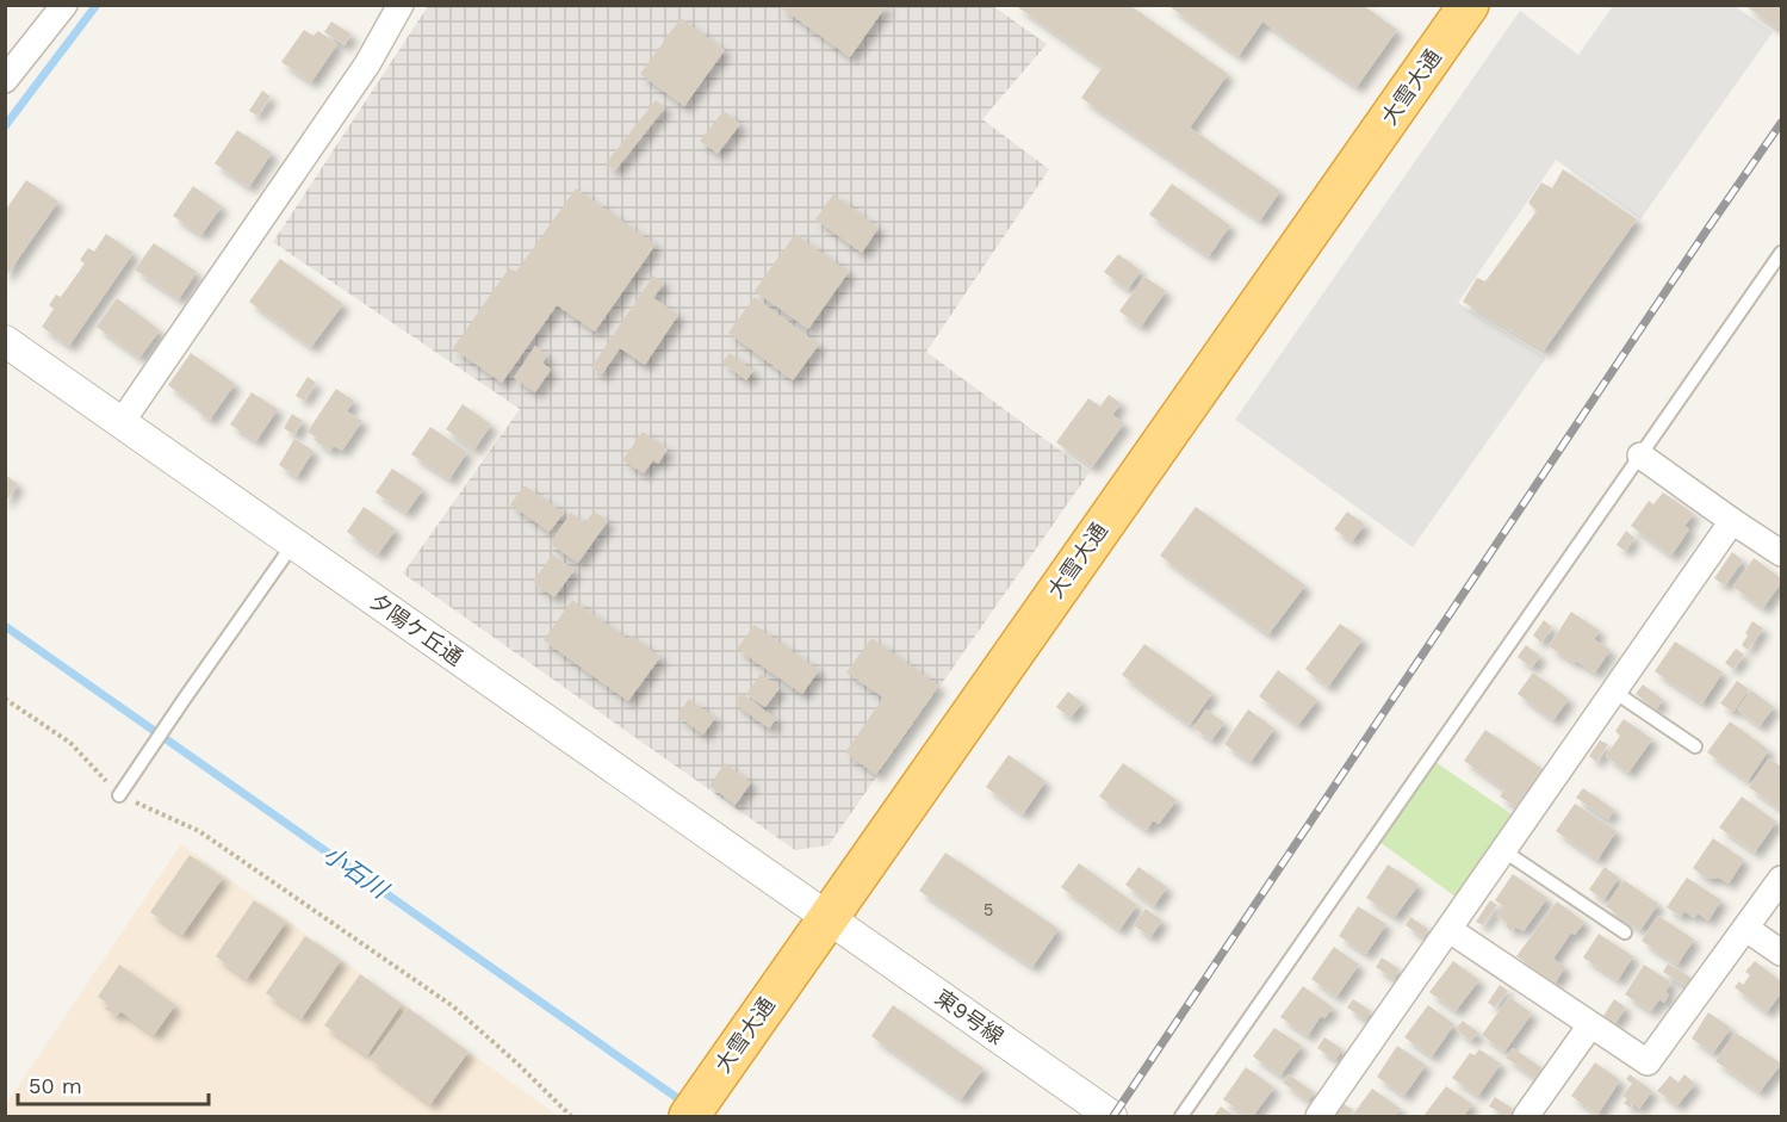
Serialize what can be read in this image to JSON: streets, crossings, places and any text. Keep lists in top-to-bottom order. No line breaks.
{"streets":{"highway":["大雪大通"],"street":["夕陽ケ丘通","東9号線"]},"crossings":[["大雪大通","夕陽ケ丘通"],["大雪大通","東9号線"],["夕陽ケ丘通","東9号線"]],"water":["小石川"],"house_numbers":["5"],"scale_bar":"50 m"}
